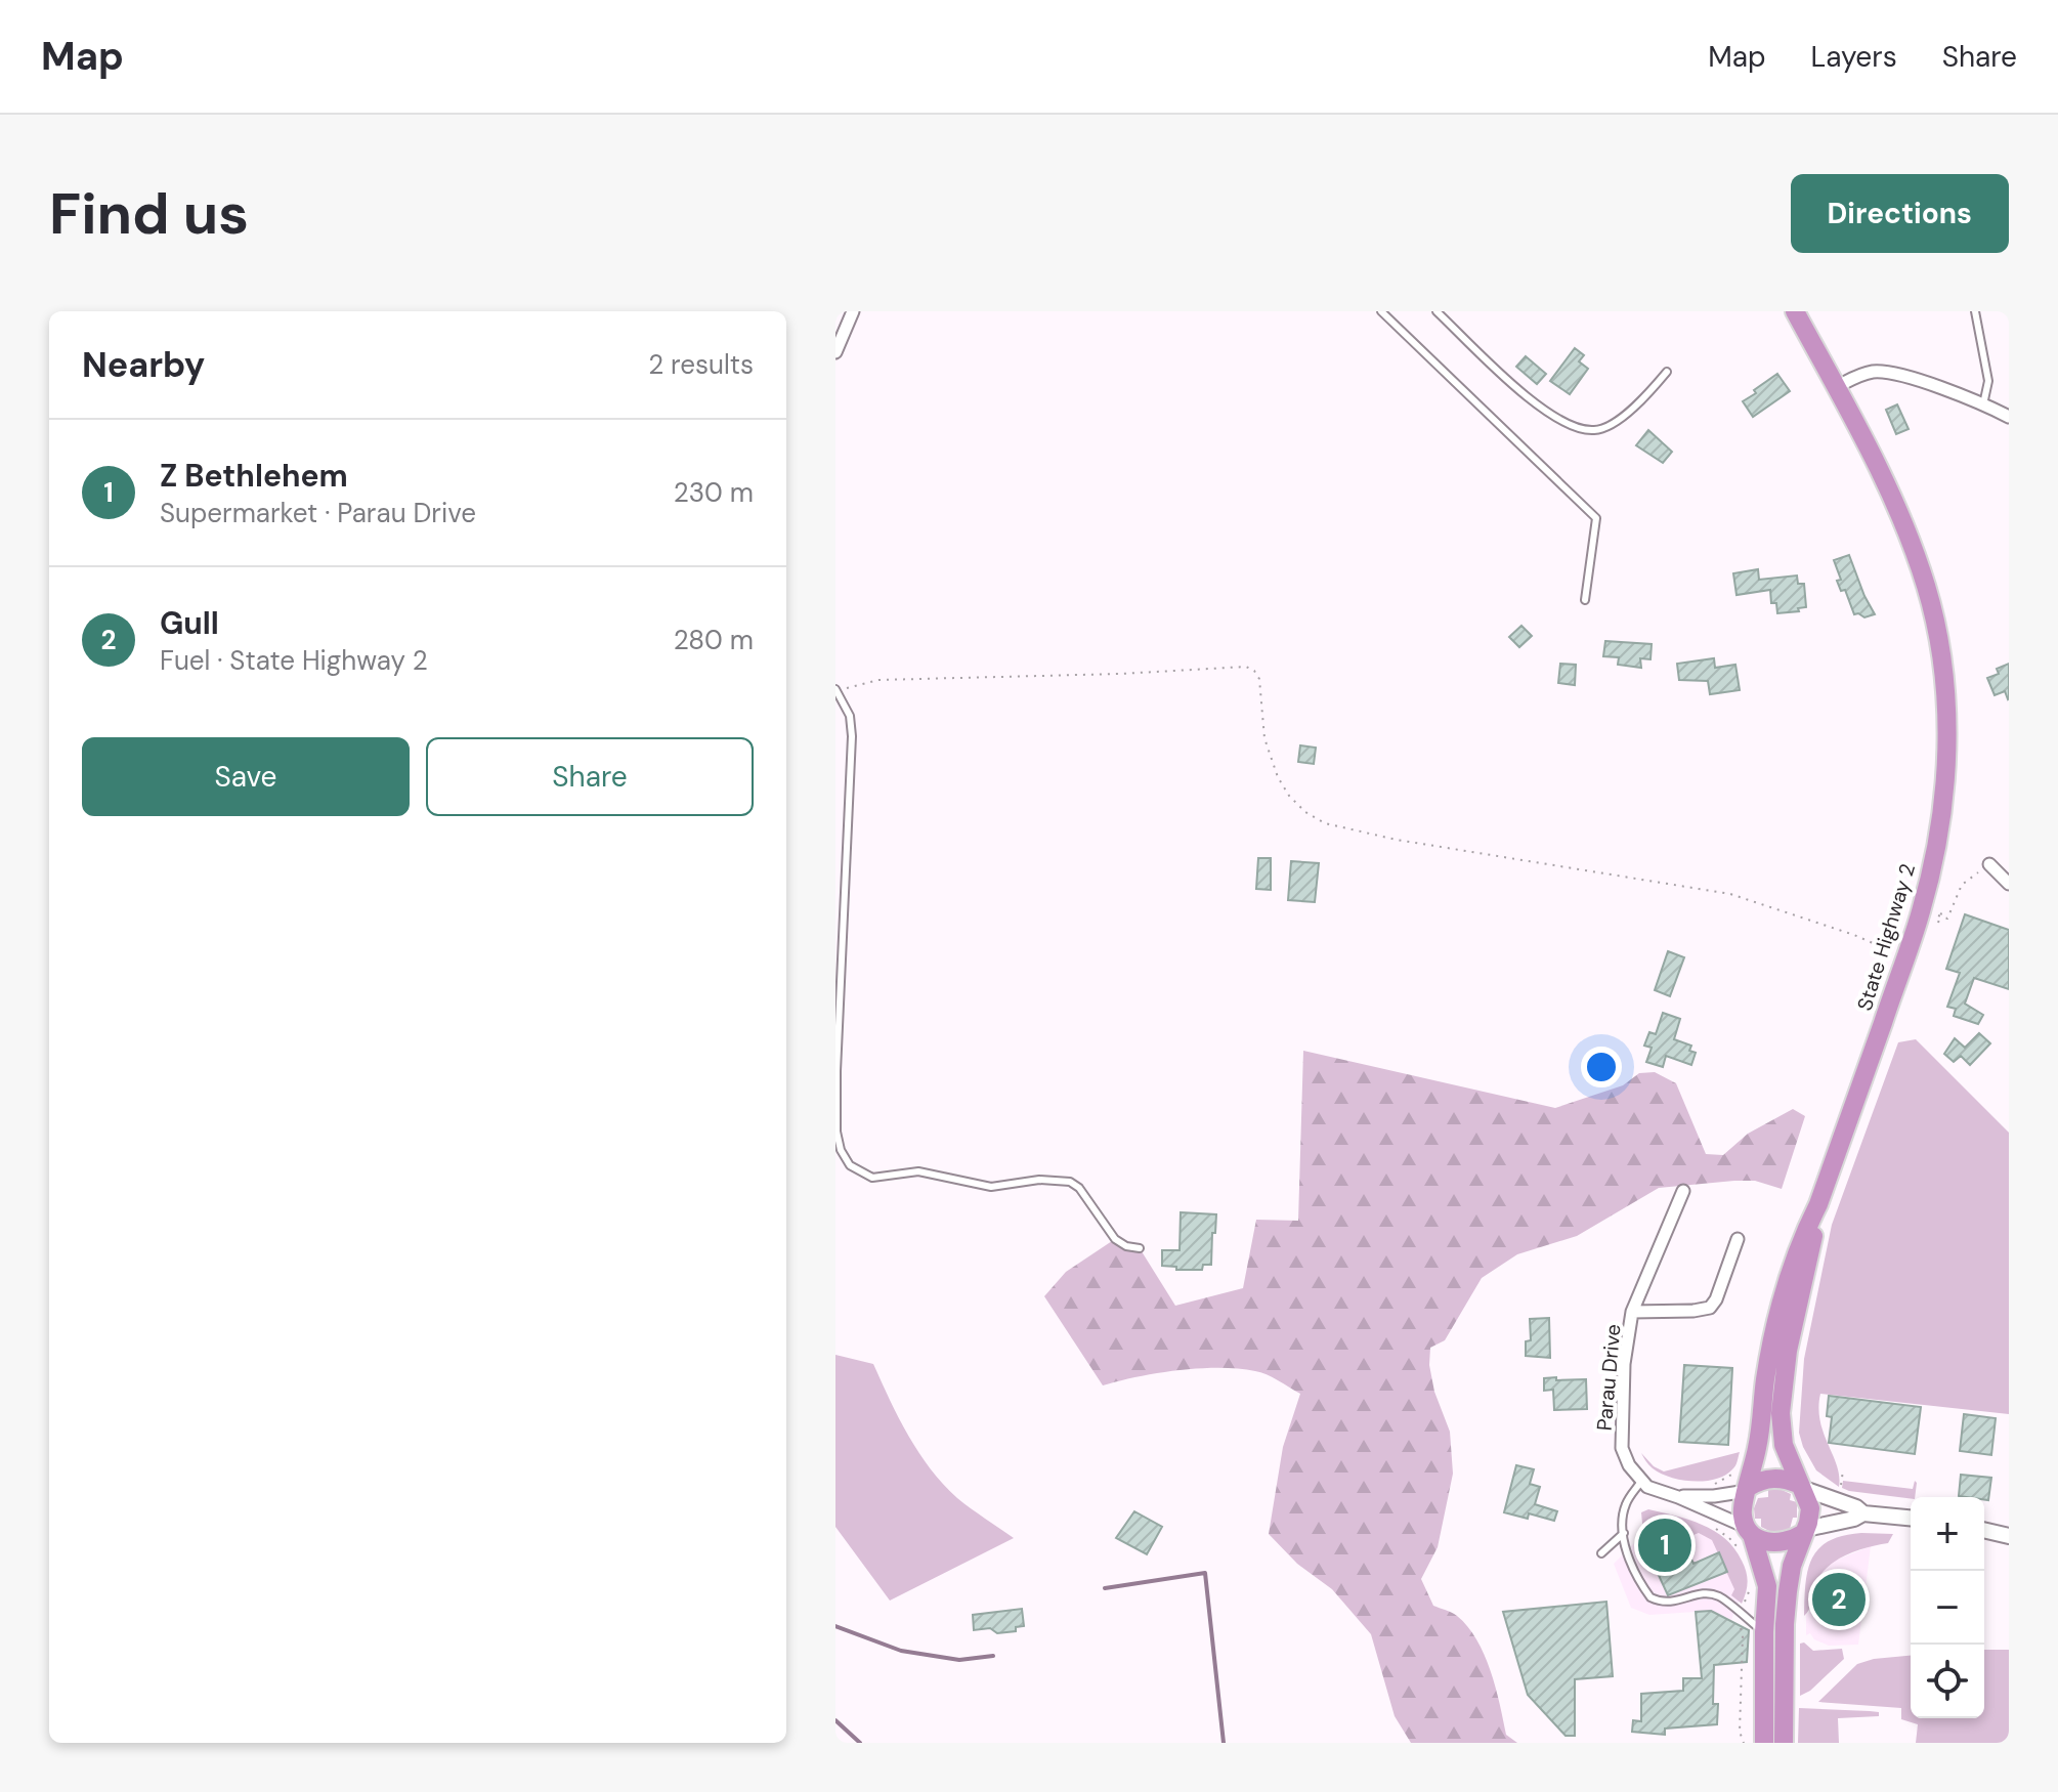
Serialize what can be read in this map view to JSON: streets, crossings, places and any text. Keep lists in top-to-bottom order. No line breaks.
{"streets":{"highway":["State Highway 2"],"street":["Parau Drive"]},"page":{"header":"Map","nav":["Map","Layers","Share"],"buttons":["Directions",["Save","Share"]],"title":"Find us","heading":["Nearby","2 results"],"list":[{"mark":"1","name":"Z Bethlehem","note":"Supermarket · Parau Drive","value":"230 m"},{"mark":"2","name":"Gull","note":"Fuel · State Highway 2","value":"280 m"}],"map_buttons":["+","−"],"pins":["1","2"]}}
